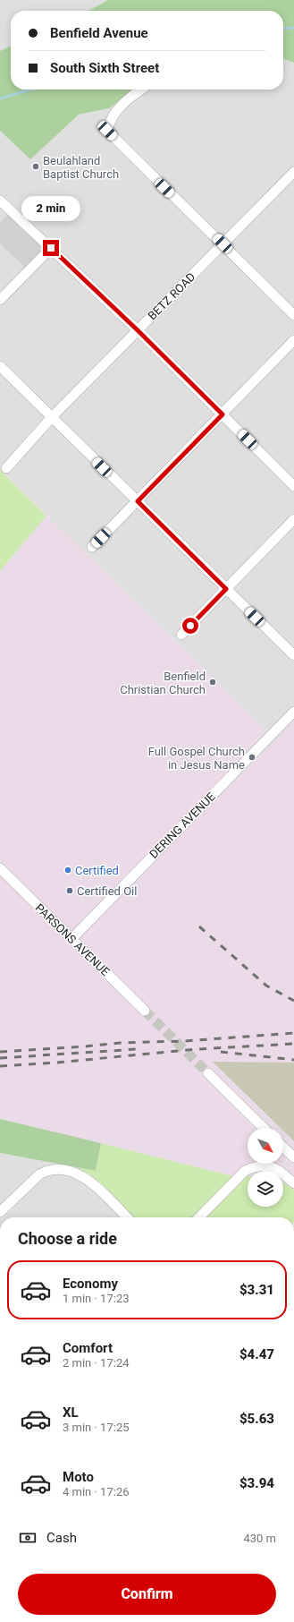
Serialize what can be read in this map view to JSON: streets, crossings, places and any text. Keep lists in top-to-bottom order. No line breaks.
{"streets":{"street":["BETZ ROAD","DERING AVENUE","PARSONS AVENUE"]},"crossings":[["DERING AVENUE","PARSONS AVENUE"]],"places":["Beulahland Baptist Church","Benfield Christian Church","Full Gospel Church in Jesus Name","Certified","Certified Oil"],"north":"bottom right","page":{"banner":["Benfield Avenue","South Sixth Street"],"bubble":"2 min","heading":"Choose a ride","list":[{"name":"Economy","note":"1 min · 17:23","value":"$3.31"},{"name":"Comfort","note":"2 min · 17:24","value":"$4.47"},{"name":"XL","note":"3 min · 17:25","value":"$5.63"},{"name":"Moto","note":"4 min · 17:26","value":"$3.94"}],"pay":["Cash","430 m"],"buttons":"Confirm"}}
